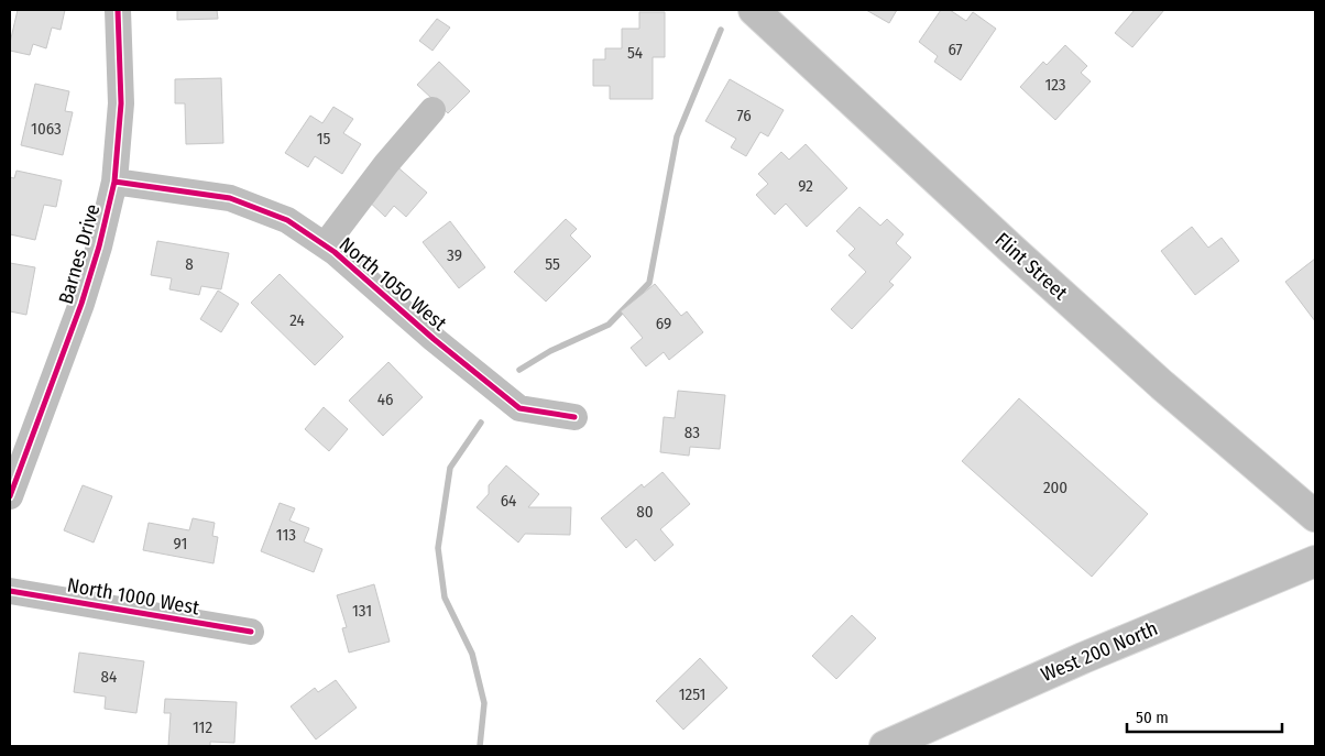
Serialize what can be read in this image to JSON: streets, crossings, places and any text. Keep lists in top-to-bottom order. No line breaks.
{"streets":{"main road":["Flint Street","West 200 North"],"street":["Barnes Drive","North 1050 West","North 1000 West"]},"crossings":[["Barnes Drive","North 1050 West"]],"house_numbers":["67","54","123","76","1063","15","92","39","8","55","24","69","46","83","200","64","80","113","91","131","84","1251","112"],"scale_bar":"50 m"}
